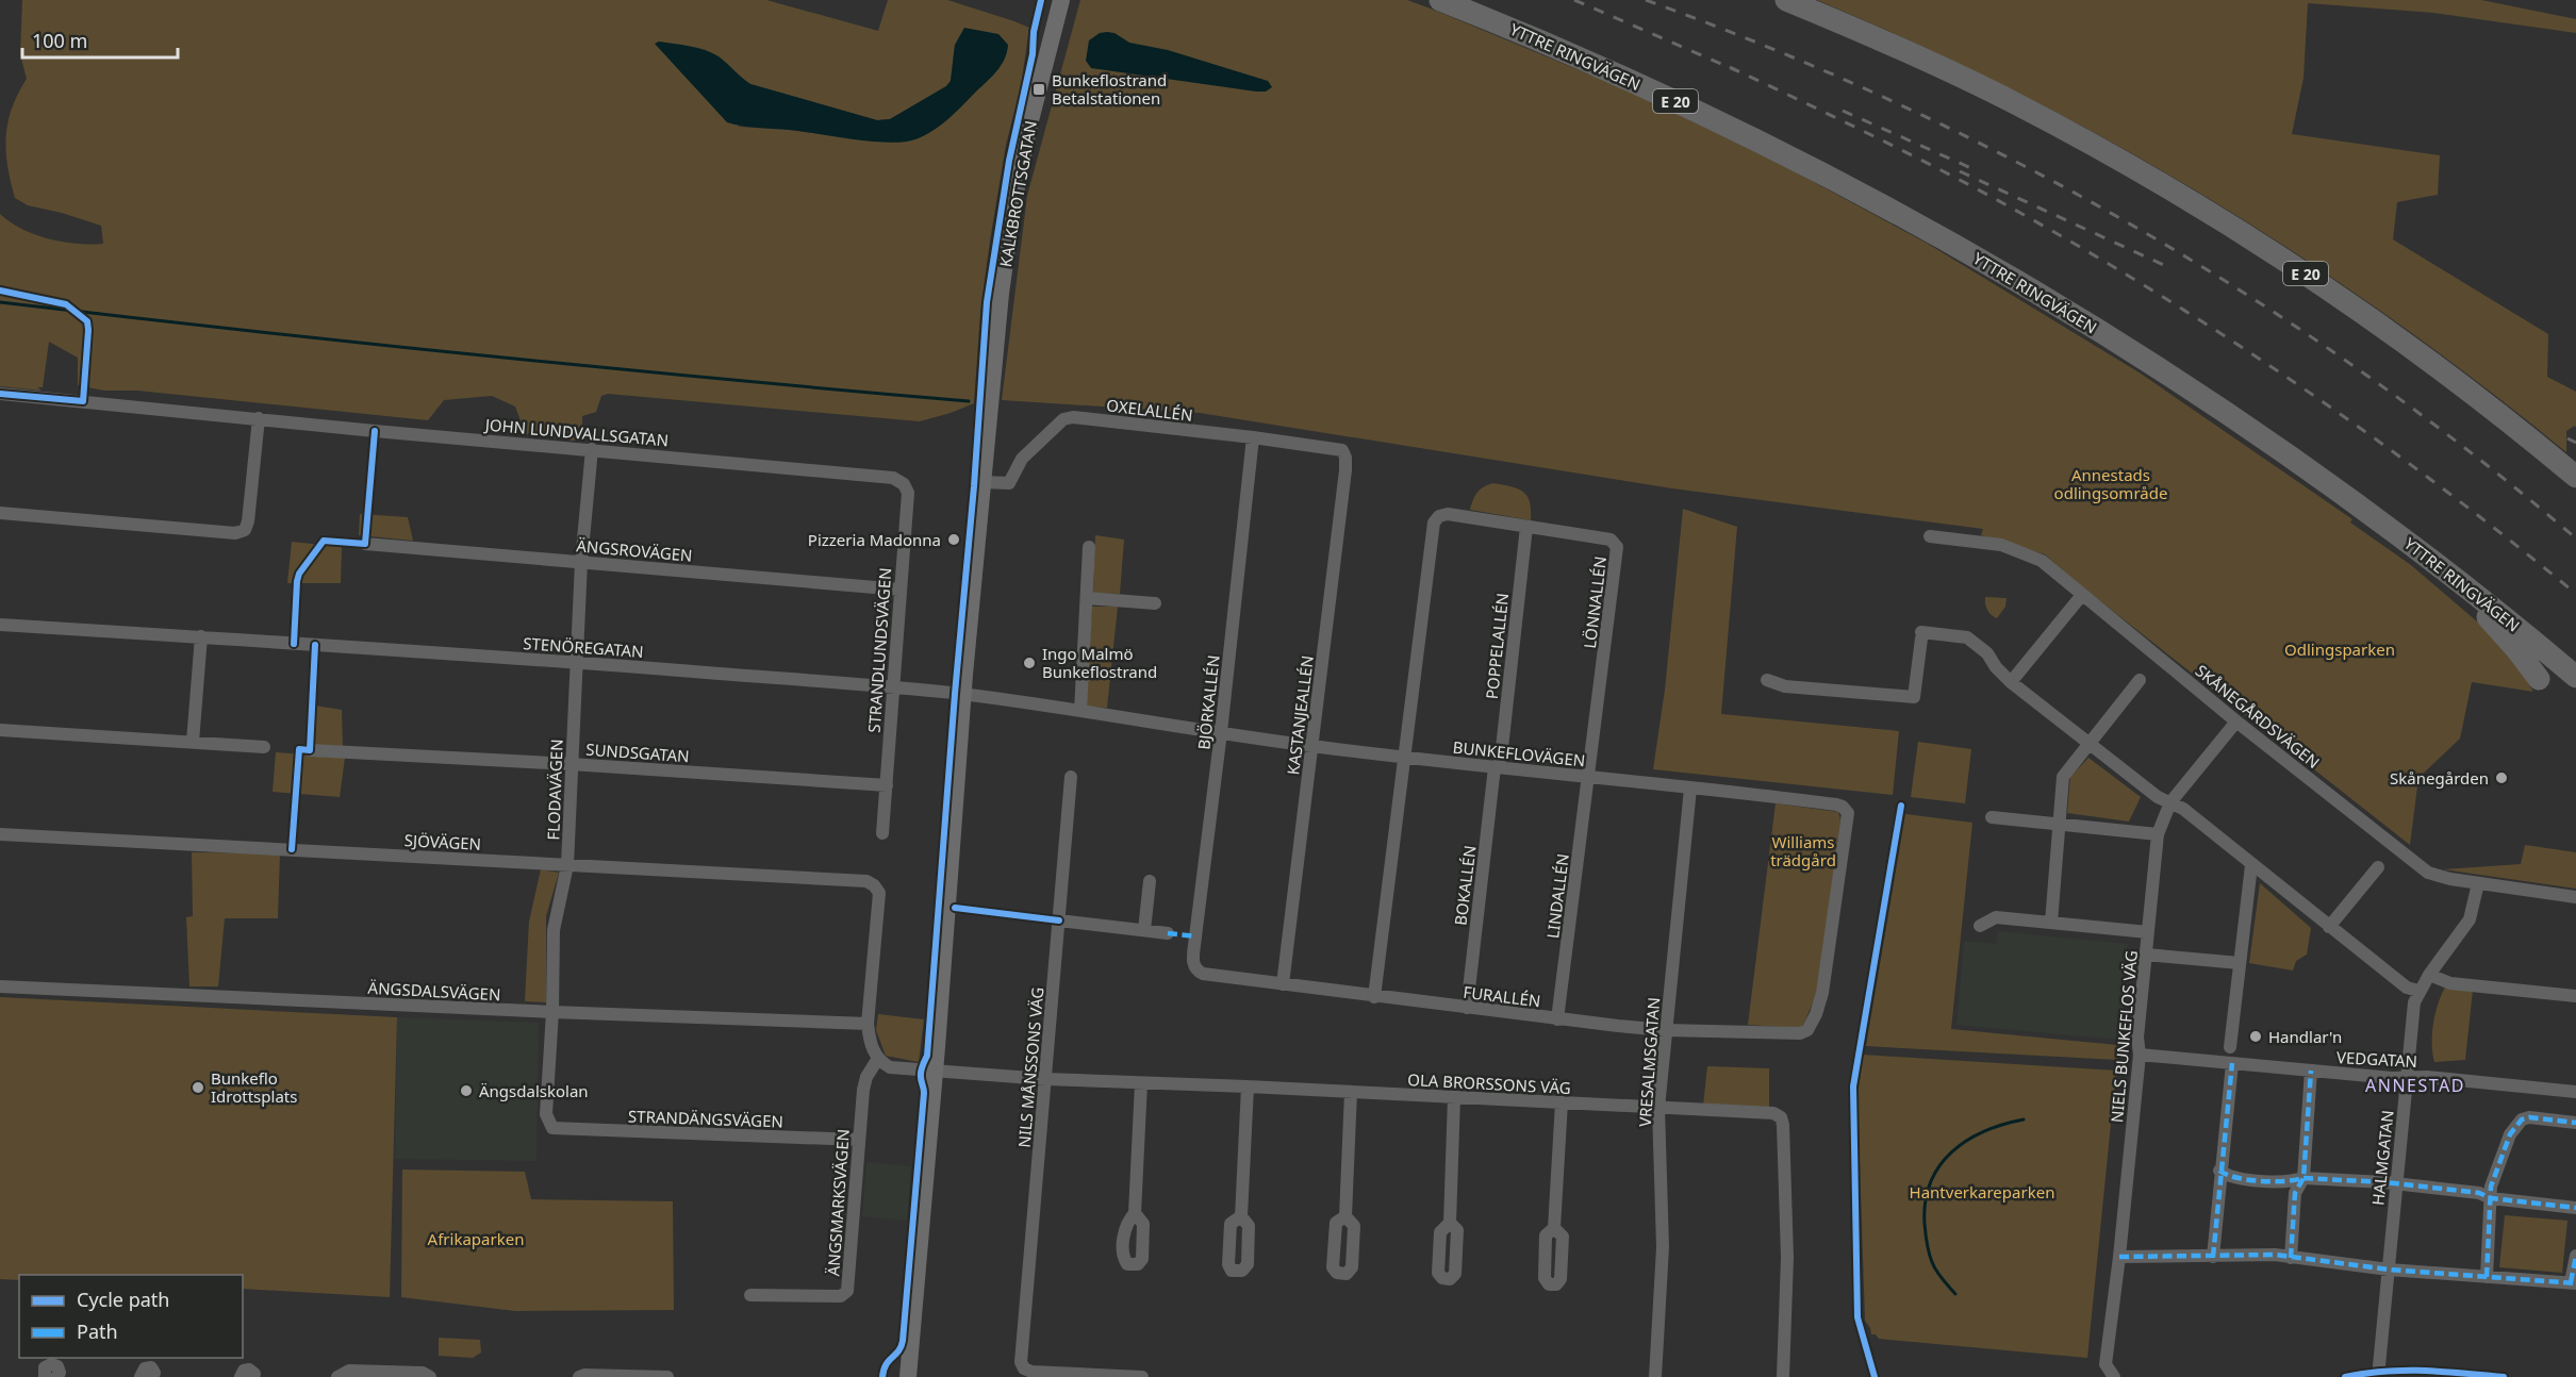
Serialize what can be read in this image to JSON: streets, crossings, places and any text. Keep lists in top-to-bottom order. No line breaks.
{"streets":{"highway":["YTTRE RINGVÄGEN","E 20"],"street":["KALKBROTTSGATAN","OXELALLÉN","JOHN LUNDVALLSGATAN","ÄNGSROVÄGEN","LÖNNALLÉN","POPPELALLÉN","STENÖREGATAN","STRANDLUNDSVÄGEN","BJÖRKALLÉN","KASTANJEALLÉN","SKÅNEGÅRDSVÄGEN","SUNDSGATAN","BUNKEFLOVÄGEN","FLODAVÄGEN","SJÖVÄGEN","BOKALLÉN","LINDALLÉN","ÄNGSDALSVÄGEN","FURALLÉN","NIELS BUNKEFLOS VÄG","VEDGATAN","VRESALMSGATAN","NILS MÅNSSONS VÄG","OLA BRORSSONS VÄG","STRANDÄNGSVÄGEN","HALMGATAN","ÄNGSMARKSVÄGEN"]},"crossings":[["KALKBROTTSGATAN","OXELALLÉN"],["KALKBROTTSGATAN","STENÖREGATAN"],["KALKBROTTSGATAN","BUNKEFLOVÄGEN"],["KALKBROTTSGATAN","OLA BRORSSONS VÄG"],["OXELALLÉN","BJÖRKALLÉN"],["OXELALLÉN","KASTANJEALLÉN"],["JOHN LUNDVALLSGATAN","STRANDLUNDSVÄGEN"],["JOHN LUNDVALLSGATAN","FLODAVÄGEN"],["ÄNGSROVÄGEN","STRANDLUNDSVÄGEN"],["ÄNGSROVÄGEN","FLODAVÄGEN"],["LÖNNALLÉN","POPPELALLÉN"],["LÖNNALLÉN","BUNKEFLOVÄGEN"],["LÖNNALLÉN","LINDALLÉN"],["POPPELALLÉN","BUNKEFLOVÄGEN"],["POPPELALLÉN","BOKALLÉN"],["STENÖREGATAN","STRANDLUNDSVÄGEN"],["STENÖREGATAN","BUNKEFLOVÄGEN"],["STENÖREGATAN","FLODAVÄGEN"],["STRANDLUNDSVÄGEN","SUNDSGATAN"],["BJÖRKALLÉN","BUNKEFLOVÄGEN"],["BJÖRKALLÉN","FURALLÉN"],["KASTANJEALLÉN","BUNKEFLOVÄGEN"],["KASTANJEALLÉN","FURALLÉN"],["SKÅNEGÅRDSVÄGEN","NIELS BUNKEFLOS VÄG"],["SKÅNEGÅRDSVÄGEN","HALMGATAN"],["SUNDSGATAN","FLODAVÄGEN"],["BUNKEFLOVÄGEN","BOKALLÉN"],["BUNKEFLOVÄGEN","LINDALLÉN"],["BUNKEFLOVÄGEN","FURALLÉN"],["BUNKEFLOVÄGEN","VRESALMSGATAN"],["FLODAVÄGEN","SJÖVÄGEN"],["FLODAVÄGEN","ÄNGSDALSVÄGEN"],["FLODAVÄGEN","STRANDÄNGSVÄGEN"],["SJÖVÄGEN","ÄNGSDALSVÄGEN"],["BOKALLÉN","FURALLÉN"],["LINDALLÉN","FURALLÉN"],["FURALLÉN","VRESALMSGATAN"],["NIELS BUNKEFLOS VÄG","VEDGATAN"],["VEDGATAN","HALMGATAN"],["VRESALMSGATAN","OLA BRORSSONS VÄG"],["NILS MÅNSSONS VÄG","OLA BRORSSONS VÄG"],["STRANDÄNGSVÄGEN","ÄNGSMARKSVÄGEN"]],"districts":["ANNESTAD"],"parks":["Annestads odlingsområde","Odlingsparken","Williams trädgård","Hantverkareparken","Afrikaparken"],"places":{"transit":["Bunkeflostrand Betalstationen"],"other":["Pizzeria Madonna","Ingo Malmö Bunkeflostrand","Skånegården","Handlar'n","Bunkeflo Idrottsplats","Ängsdalskolan"]},"legend":["Cycle path","Path"],"scale_bar":"100 m"}
